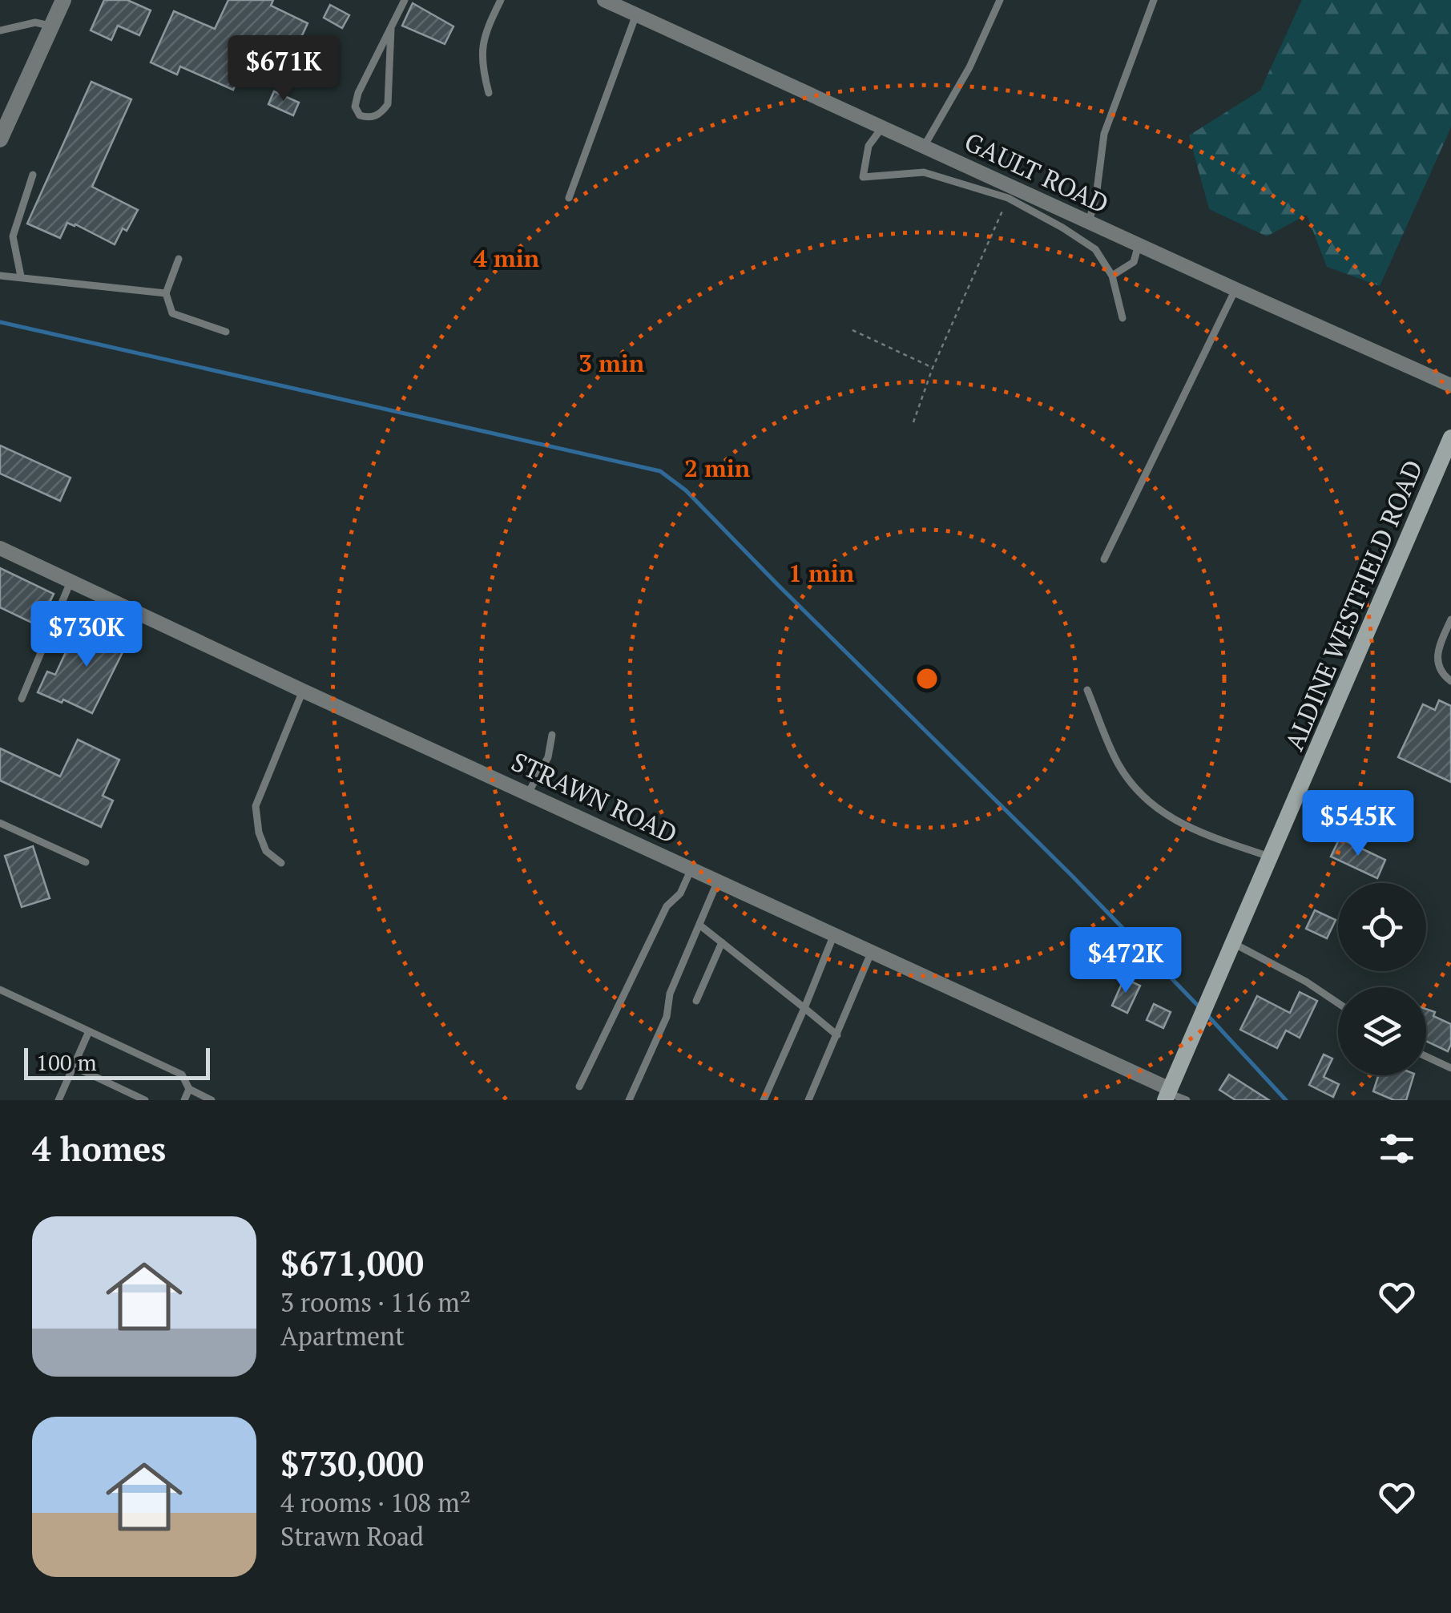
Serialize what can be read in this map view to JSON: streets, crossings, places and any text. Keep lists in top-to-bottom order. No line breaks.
{"streets":{"main road":["ALDINE WESTFIELD ROAD"],"street":["GAULT ROAD","STRAWN ROAD"]},"crossings":[["ALDINE WESTFIELD ROAD","STRAWN ROAD"]],"scale_bar":"100 m","page":{"price":["$671K","$730K","$545K","$472K"],"scale":"100 m","heading":"4 homes","list":[{"name":"$671,000","note":"3 rooms · 116 m² · Apartment"},{"name":"$730,000","note":"4 rooms · 108 m² · Strawn Road"}]},"rings":["4 min","3 min","2 min","1 min"]}
